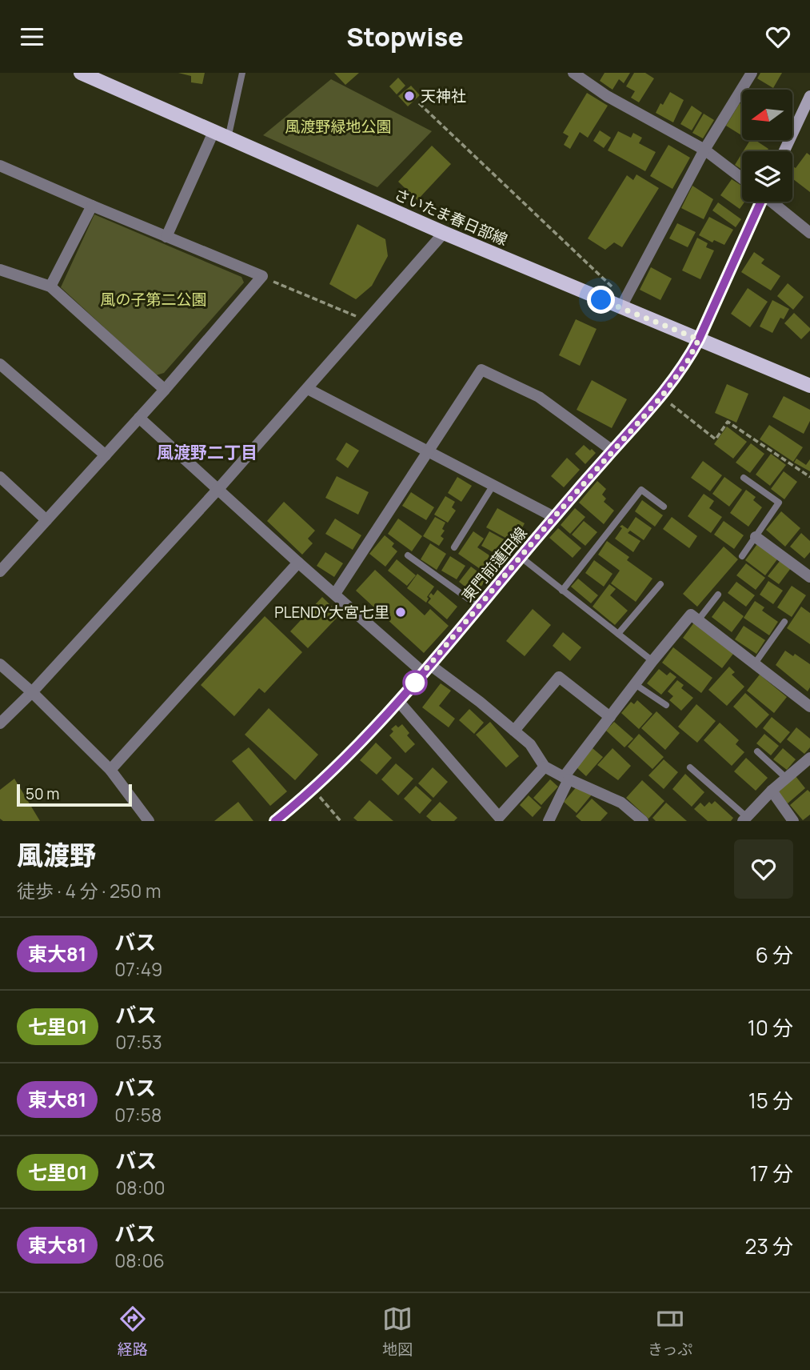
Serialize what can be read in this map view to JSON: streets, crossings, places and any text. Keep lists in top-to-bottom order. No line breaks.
{"streets":{"main road":["さいたま春日部線","東門前蓮田線"]},"crossings":[["さいたま春日部線","東門前蓮田線"]],"districts":["風渡野二丁目"],"parks":["風渡野緑地公園","風の子第二公園"],"places":["天神社","PLENDY大宮七里"],"lines":["bus line 東大81"],"scale_bar":"50 m","north":"left","page":{"header":"Stopwise","scale":"50 m","heading":["風渡野","徒歩 · 4 分 · 250 m"],"list":[{"mark":"東大81","name":"バス","note":"07:49","value":"6 分"},{"mark":"七里01","name":"バス","note":"07:53","value":"10 分"},{"mark":"東大81","name":"バス","note":"07:58","value":"15 分"},{"mark":"七里01","name":"バス","note":"08:00","value":"17 分"},{"mark":"東大81","name":"バス","note":"08:06","value":"23 分"}],"tabs":["経路","地図","きっぷ"]}}
